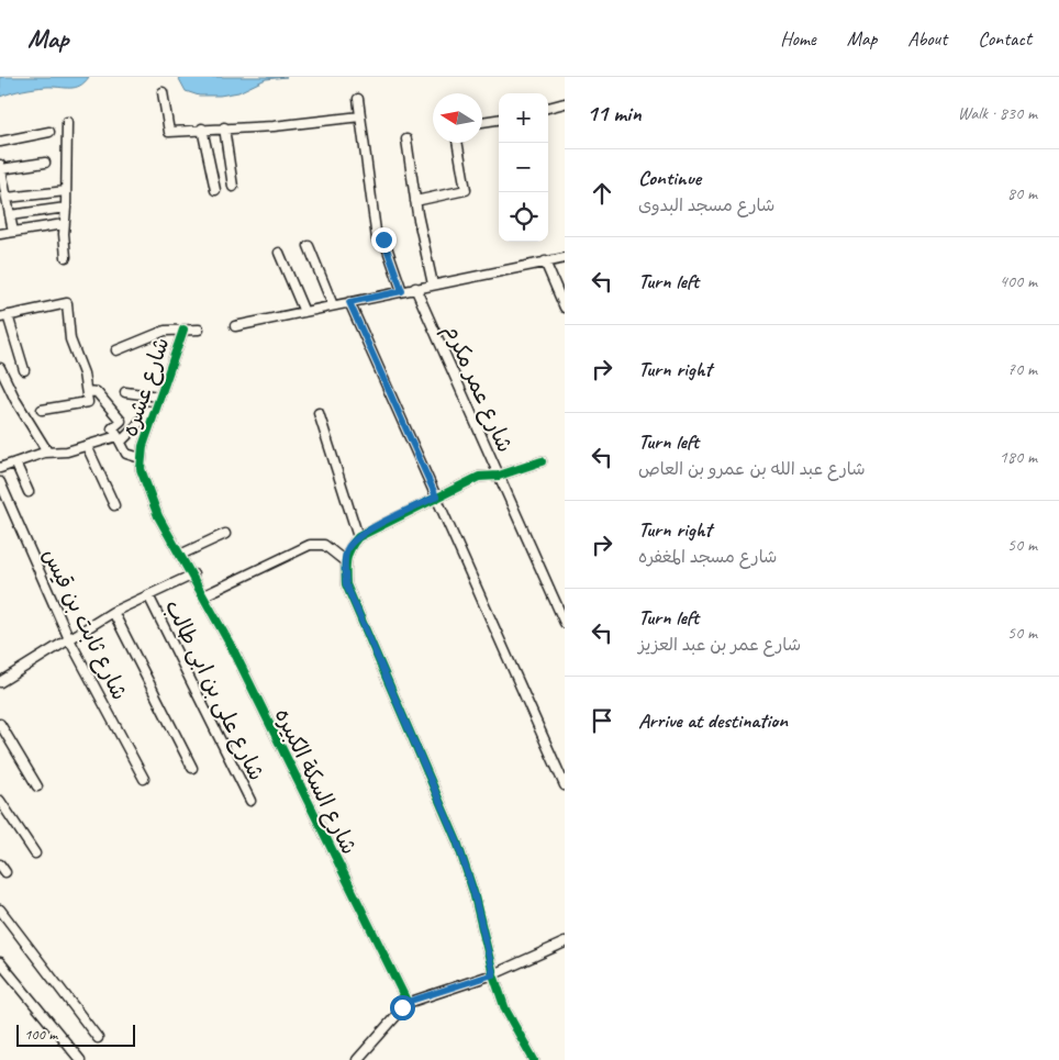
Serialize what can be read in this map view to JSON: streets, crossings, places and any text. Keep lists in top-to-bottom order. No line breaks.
{"streets":{"street":["شارع عشره","شارع عمر مكرم","شارع ثابت بن قيس","شارع على بن ابى طالب","شارع السكة الكبيره"]},"crossings":[["شارع عشره","شارع السكة الكبيره"]],"scale_bar":"100 m","north":"left","page":{"header":"Map","nav":["Home","Map","About","Contact"],"heading":["11 min","Walk · 830 m"],"map_buttons":["+","−"],"list":[["Continue","شارع مسجد البدوى","80 m"],["Turn left","400 m"],["Turn right","70 m"],["Turn left","شارع عبد الله بن عمرو بن العاص","180 m"],["Turn right","شارع مسجد المغفره","50 m"],["Turn left","شارع عمر بن عبد العزيز","50 m"],"Arrive at destination"],"scale":"100 m"}}
